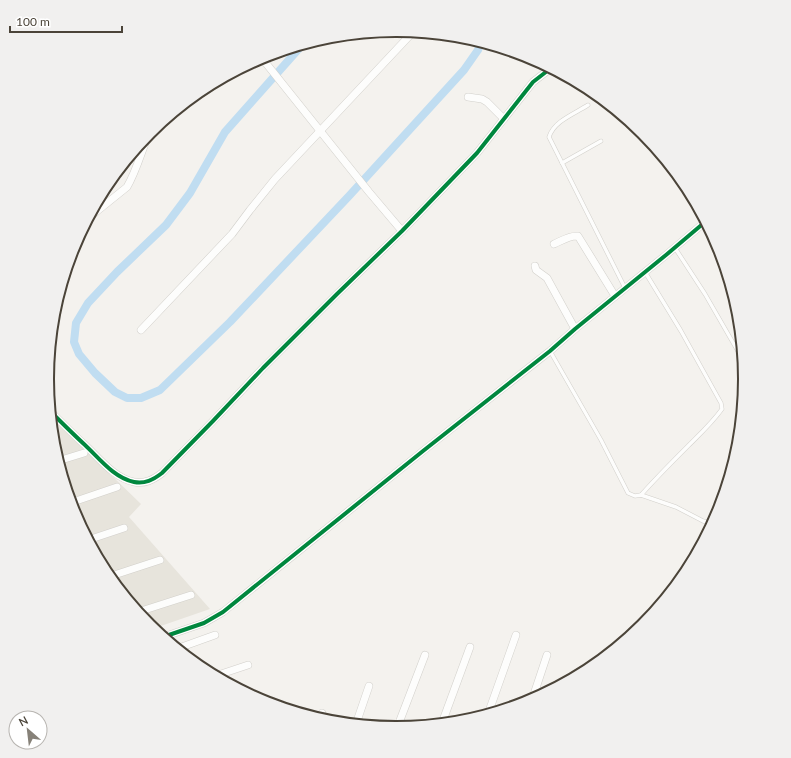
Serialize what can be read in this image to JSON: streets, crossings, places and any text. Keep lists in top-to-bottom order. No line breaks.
{"scale_bar":"100 m","north":"top left"}
